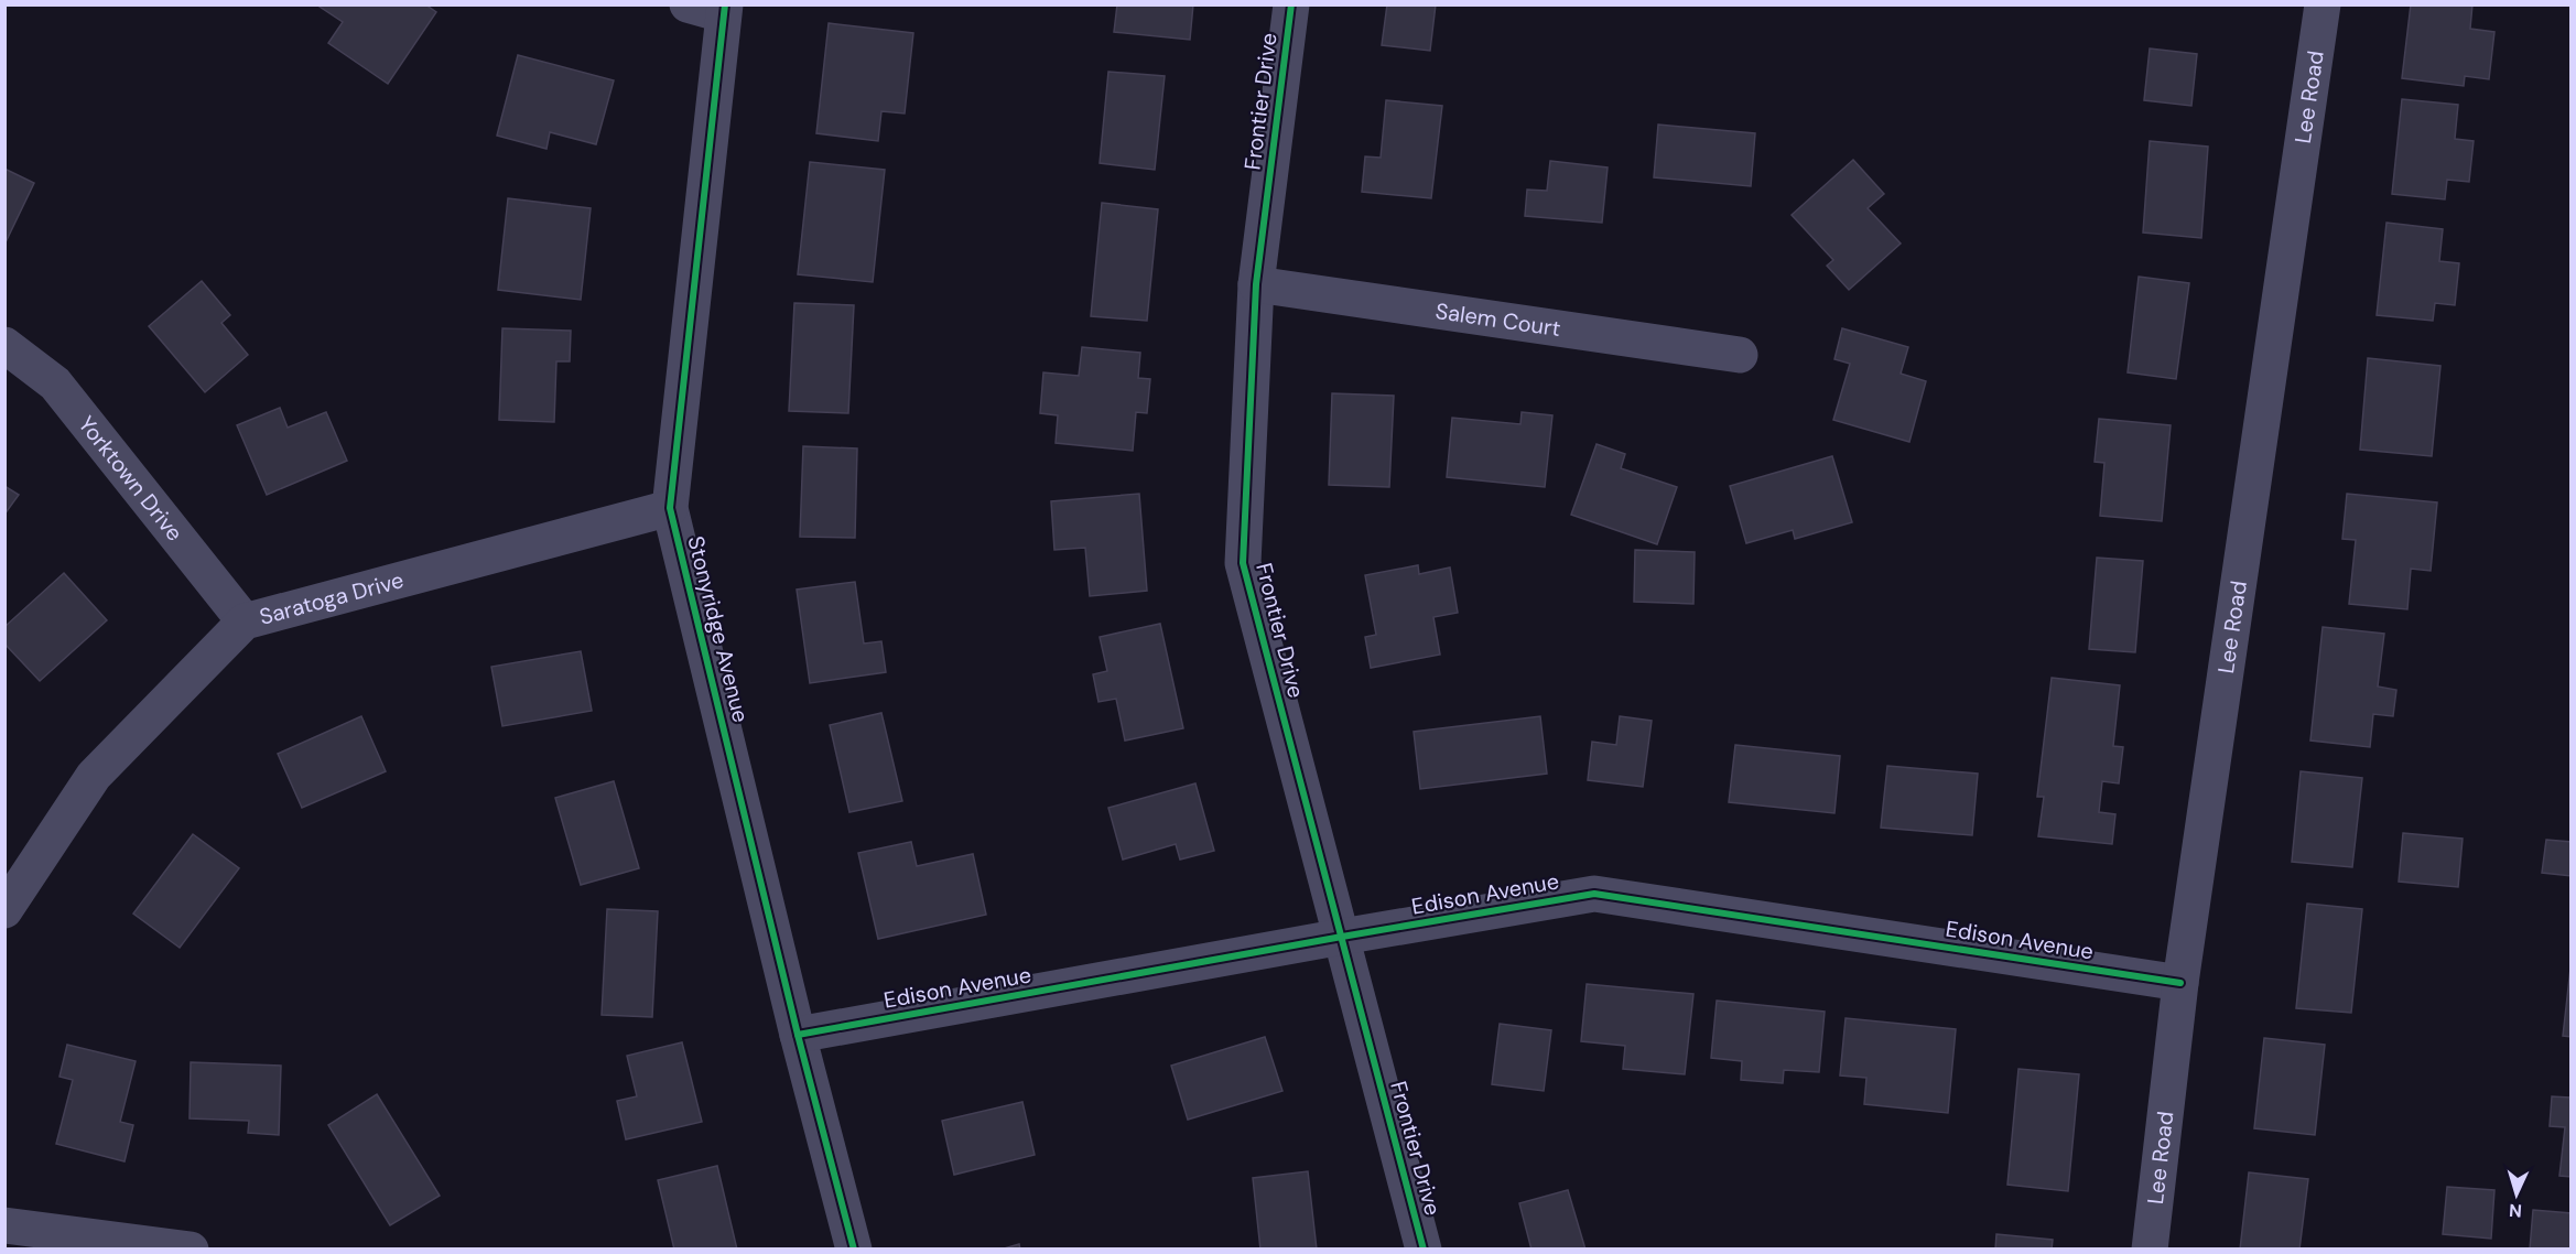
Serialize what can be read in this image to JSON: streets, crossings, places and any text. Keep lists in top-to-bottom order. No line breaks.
{"streets":{"street":["Lee Road","Frontier Drive","Salem Court","Yorktown Drive","Saratoga Drive","Stonyridge Avenue","Edison Avenue"]},"crossings":[["Lee Road","Edison Avenue"],["Frontier Drive","Salem Court"],["Frontier Drive","Edison Avenue"],["Yorktown Drive","Saratoga Drive"],["Saratoga Drive","Stonyridge Avenue"],["Stonyridge Avenue","Edison Avenue"]],"north":"bottom"}
